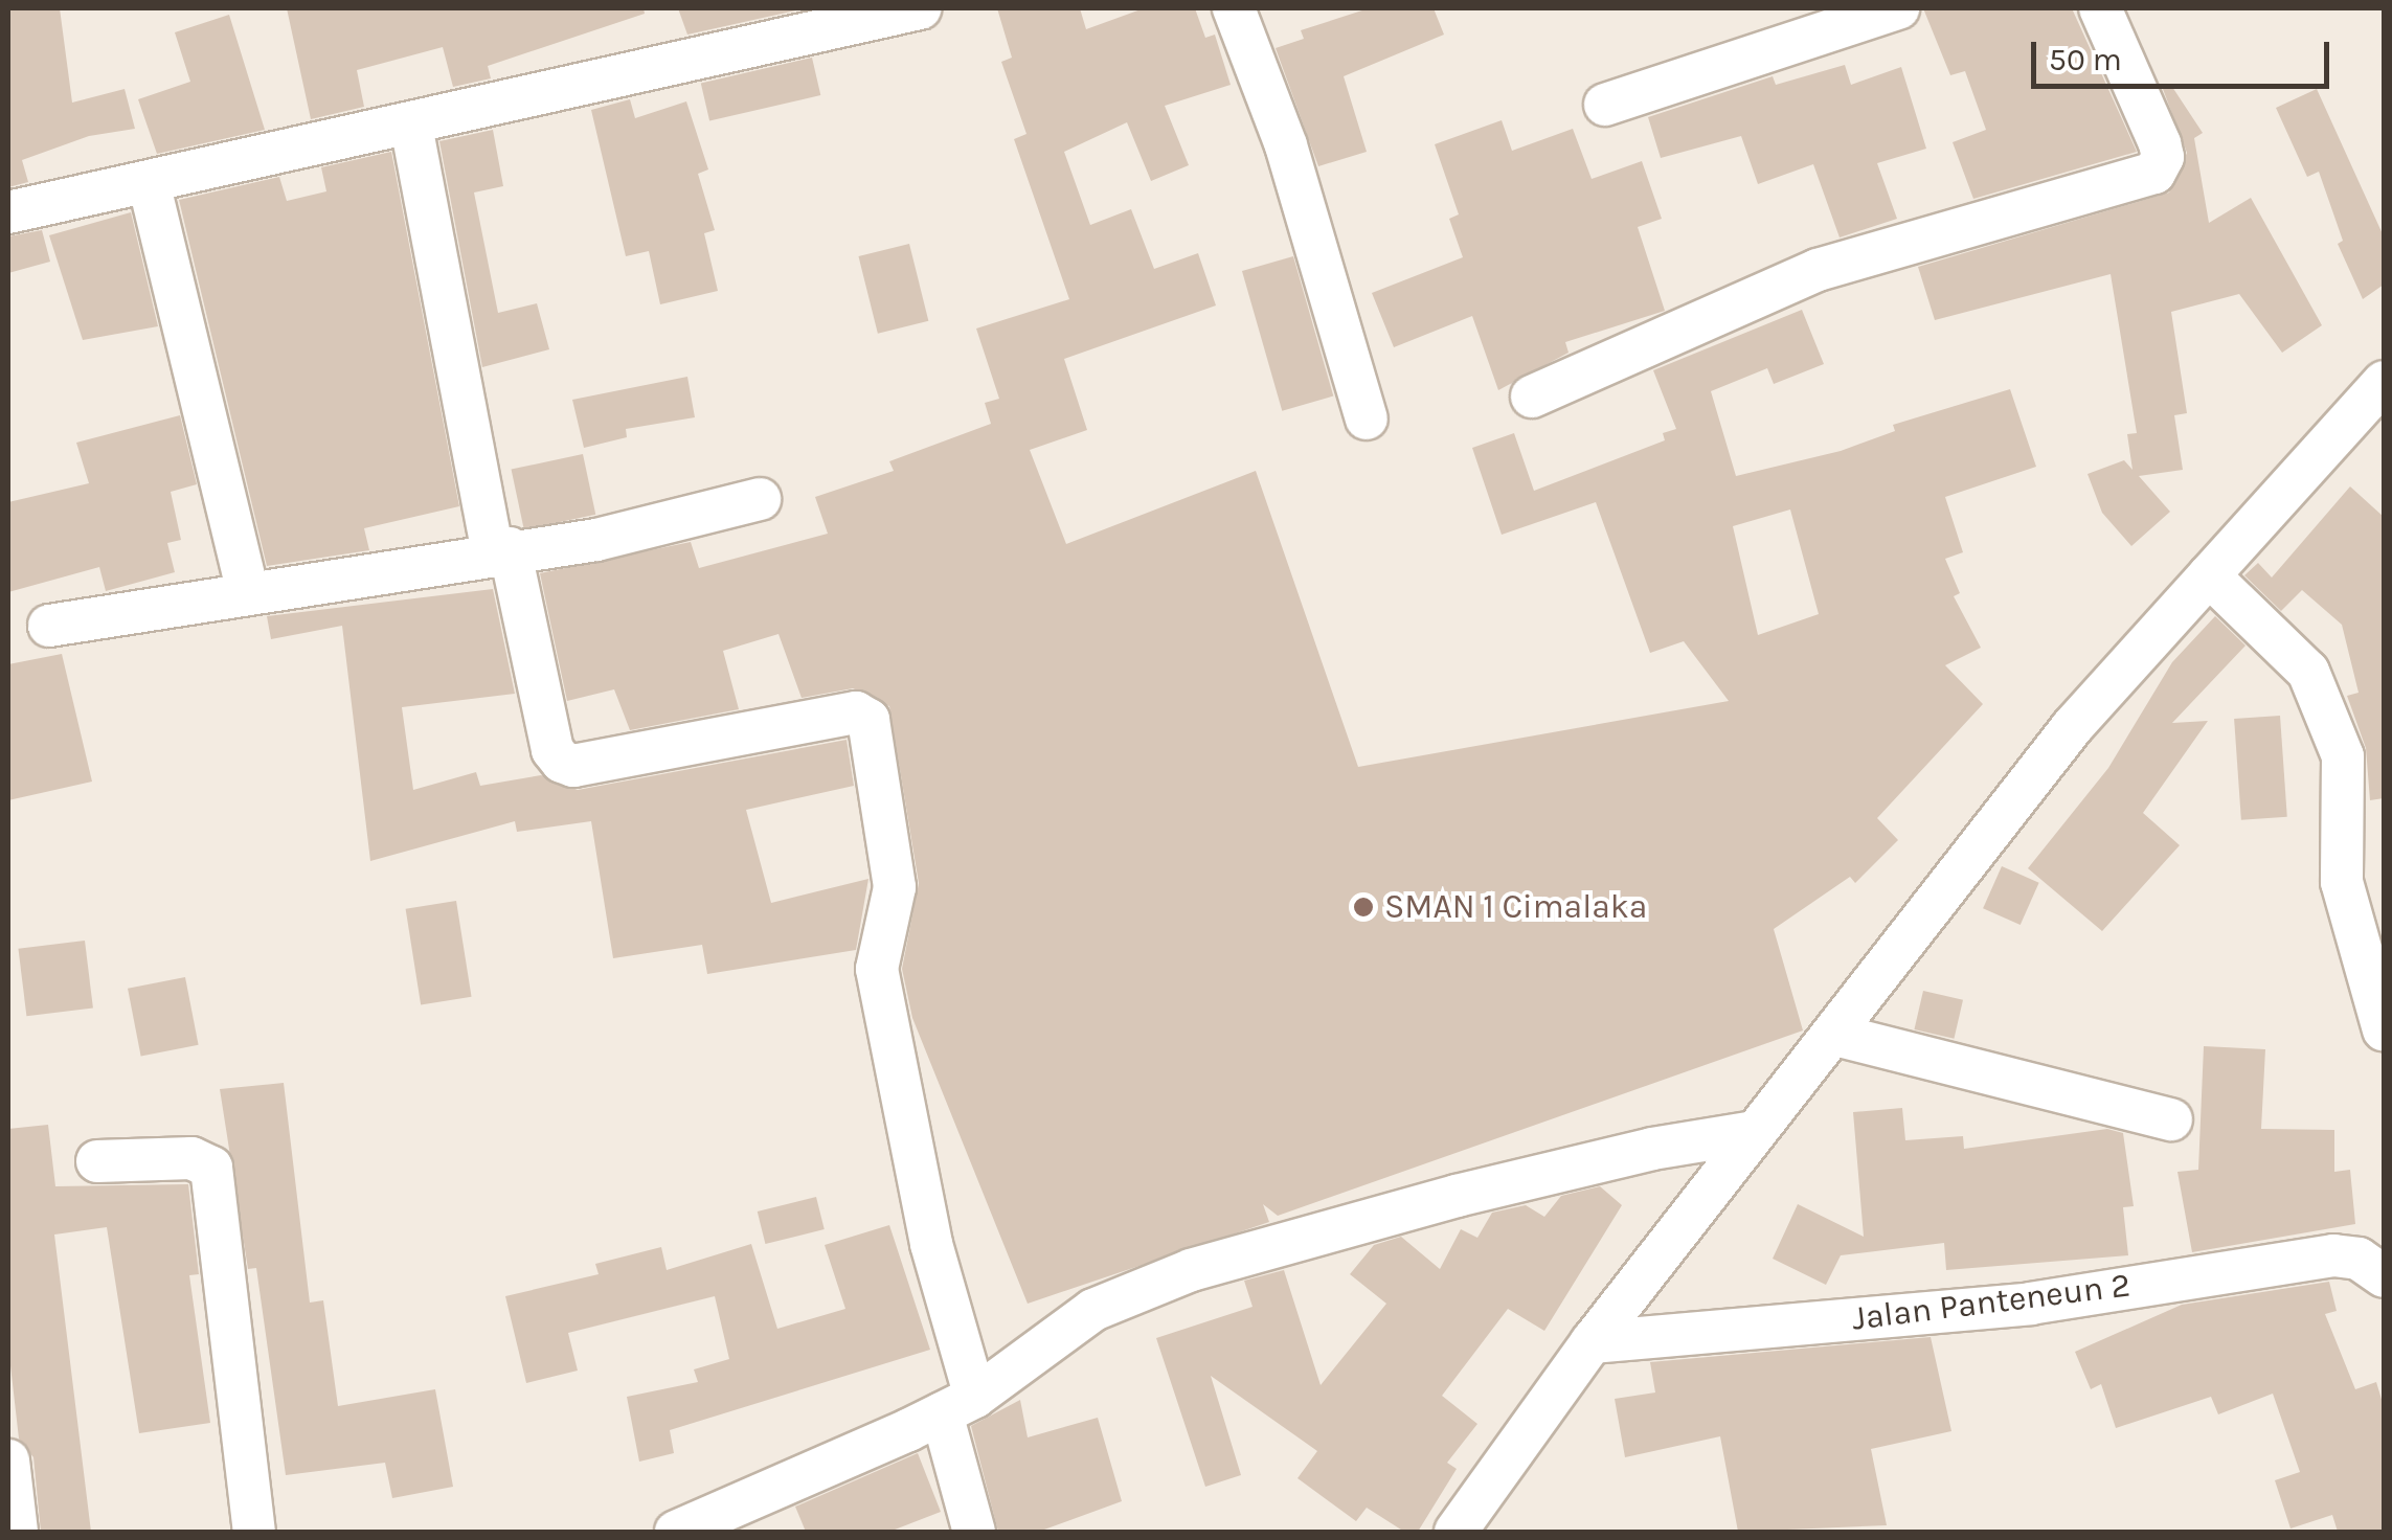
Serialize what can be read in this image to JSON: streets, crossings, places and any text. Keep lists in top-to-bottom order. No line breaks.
{"streets":{"street":["Jalan Panteneun 2"]},"places":["SMAN 1 Cimalaka"],"scale_bar":"50 m"}
